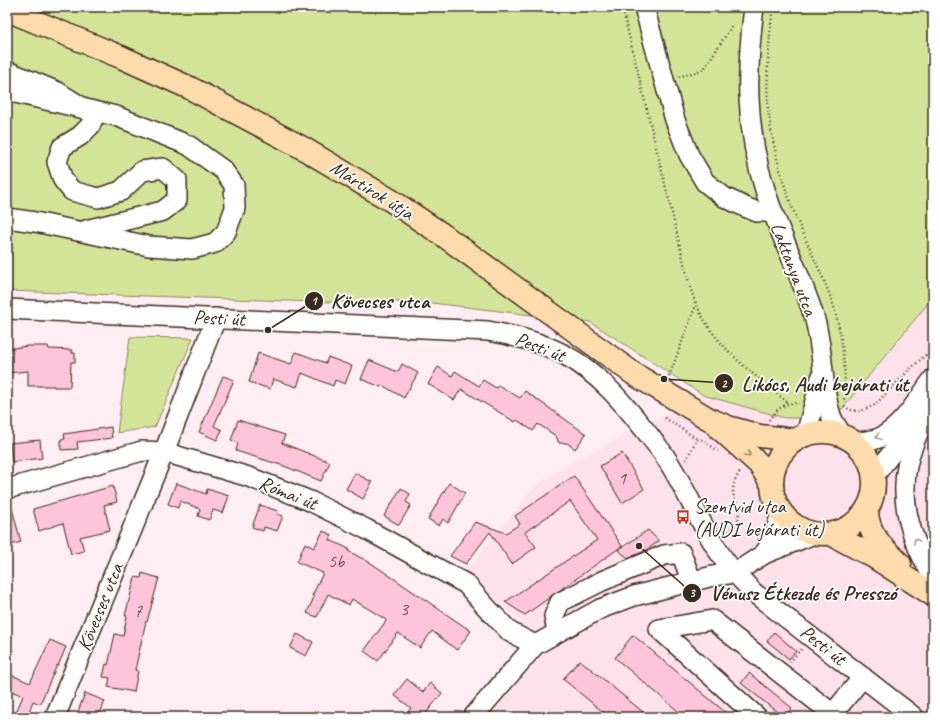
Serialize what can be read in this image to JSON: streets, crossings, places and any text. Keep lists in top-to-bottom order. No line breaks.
{"streets":{"main road":["Mártírok útja"],"street":["Laktanya utca","Pesti út","Római út","Kövecses utca"]},"crossings":[["Mártírok útja","Laktanya utca"],["Pesti út","Kövecses utca"],["Római út","Kövecses utca"]],"places":{"other":["Kövecses utca","Likócs, Audi bejárati út","Vénusz Étkezde és Presszó"],"bus stop":["Szentvid utca (AUDI bejárati út)"]},"house_numbers":["1","5b","3","7"]}
